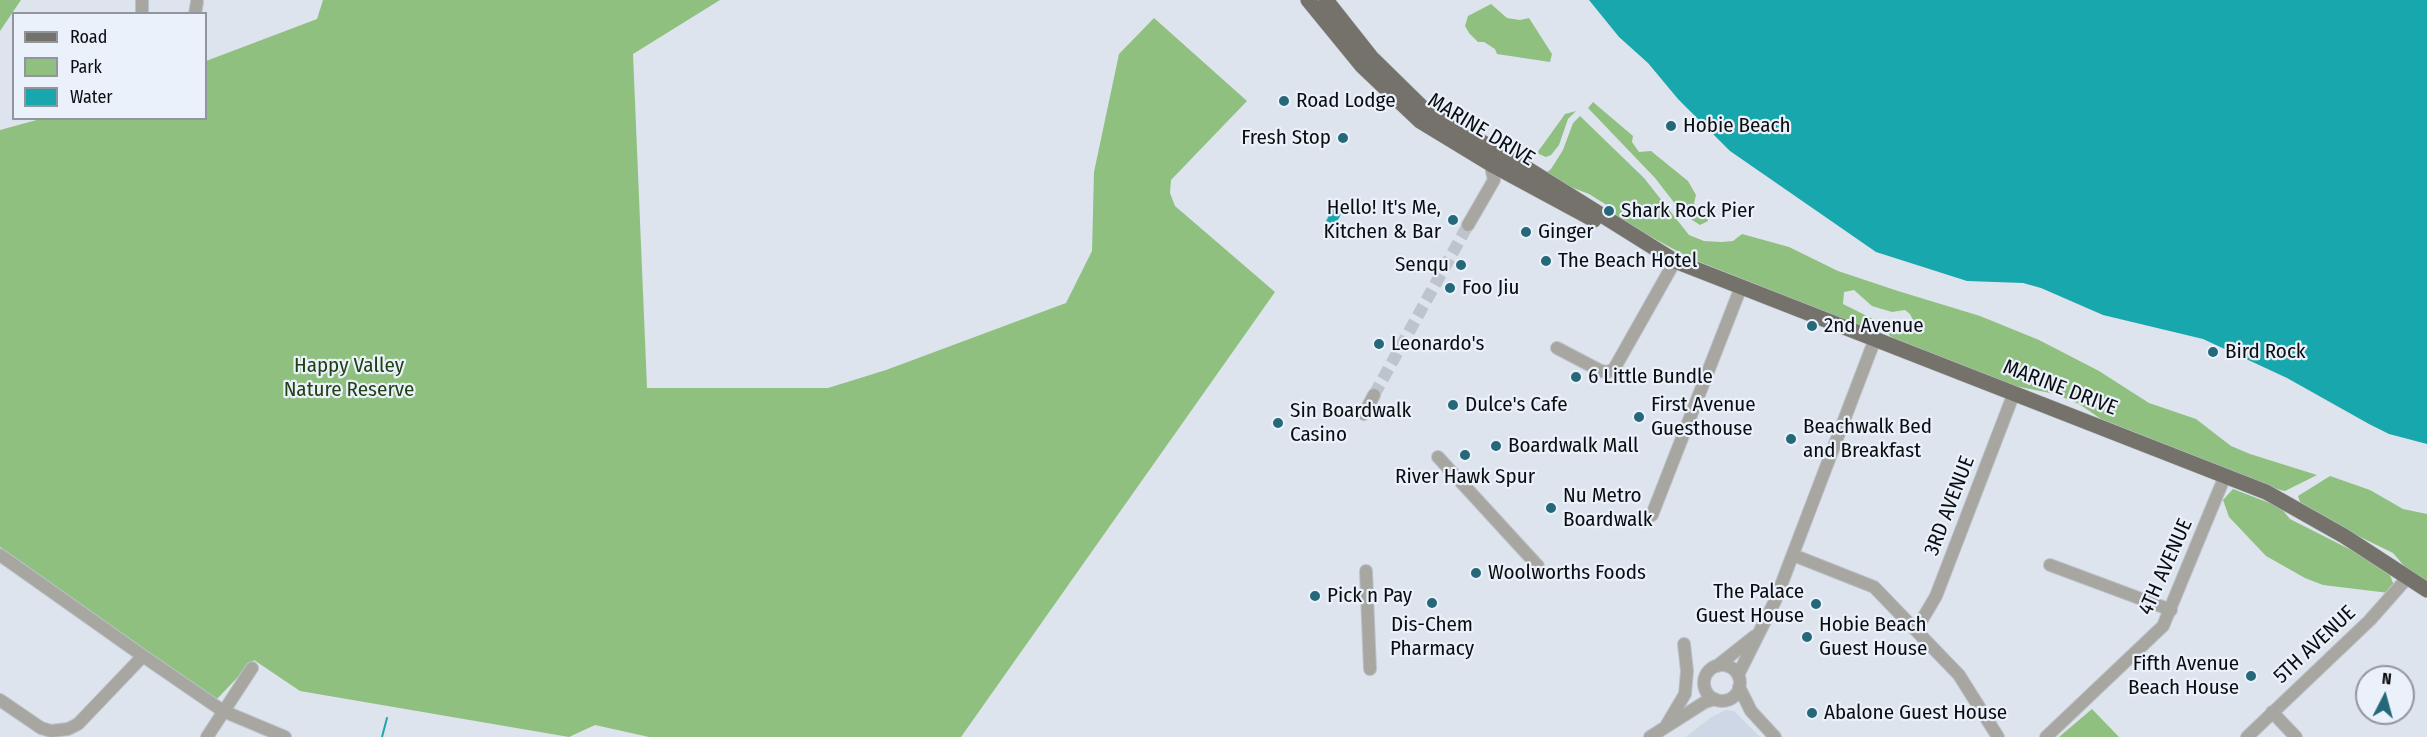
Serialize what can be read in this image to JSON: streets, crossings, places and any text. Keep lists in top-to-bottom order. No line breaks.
{"streets":{"main road":["MARINE DRIVE"],"street":["3RD AVENUE","4TH AVENUE","5TH AVENUE"]},"crossings":[["MARINE DRIVE","3RD AVENUE"],["MARINE DRIVE","4TH AVENUE"],["MARINE DRIVE","5TH AVENUE"]],"parks":["Happy Valley Nature Reserve"],"places":["Road Lodge","Hobie Beach","Fresh Stop","Shark Rock Pier","Hello! It's Me, Kitchen & Bar","Ginger","The Beach Hotel","Senqu","Foo Jiu","2nd Avenue","Leonardo's","Bird Rock","6 Little Bundle","Dulce's Cafe","First Avenue Guesthouse","Sin Boardwalk Casino","Beachwalk Bed and Breakfast","Boardwalk Mall","River Hawk Spur","Nu Metro Boardwalk","Woolworths Foods","Pick n Pay","Dis-Chem Pharmacy","The Palace Guest House","Hobie Beach Guest House","Fifth Avenue Beach House","Abalone Guest House"],"legend":["Road","Park","Water"],"north":"top"}
